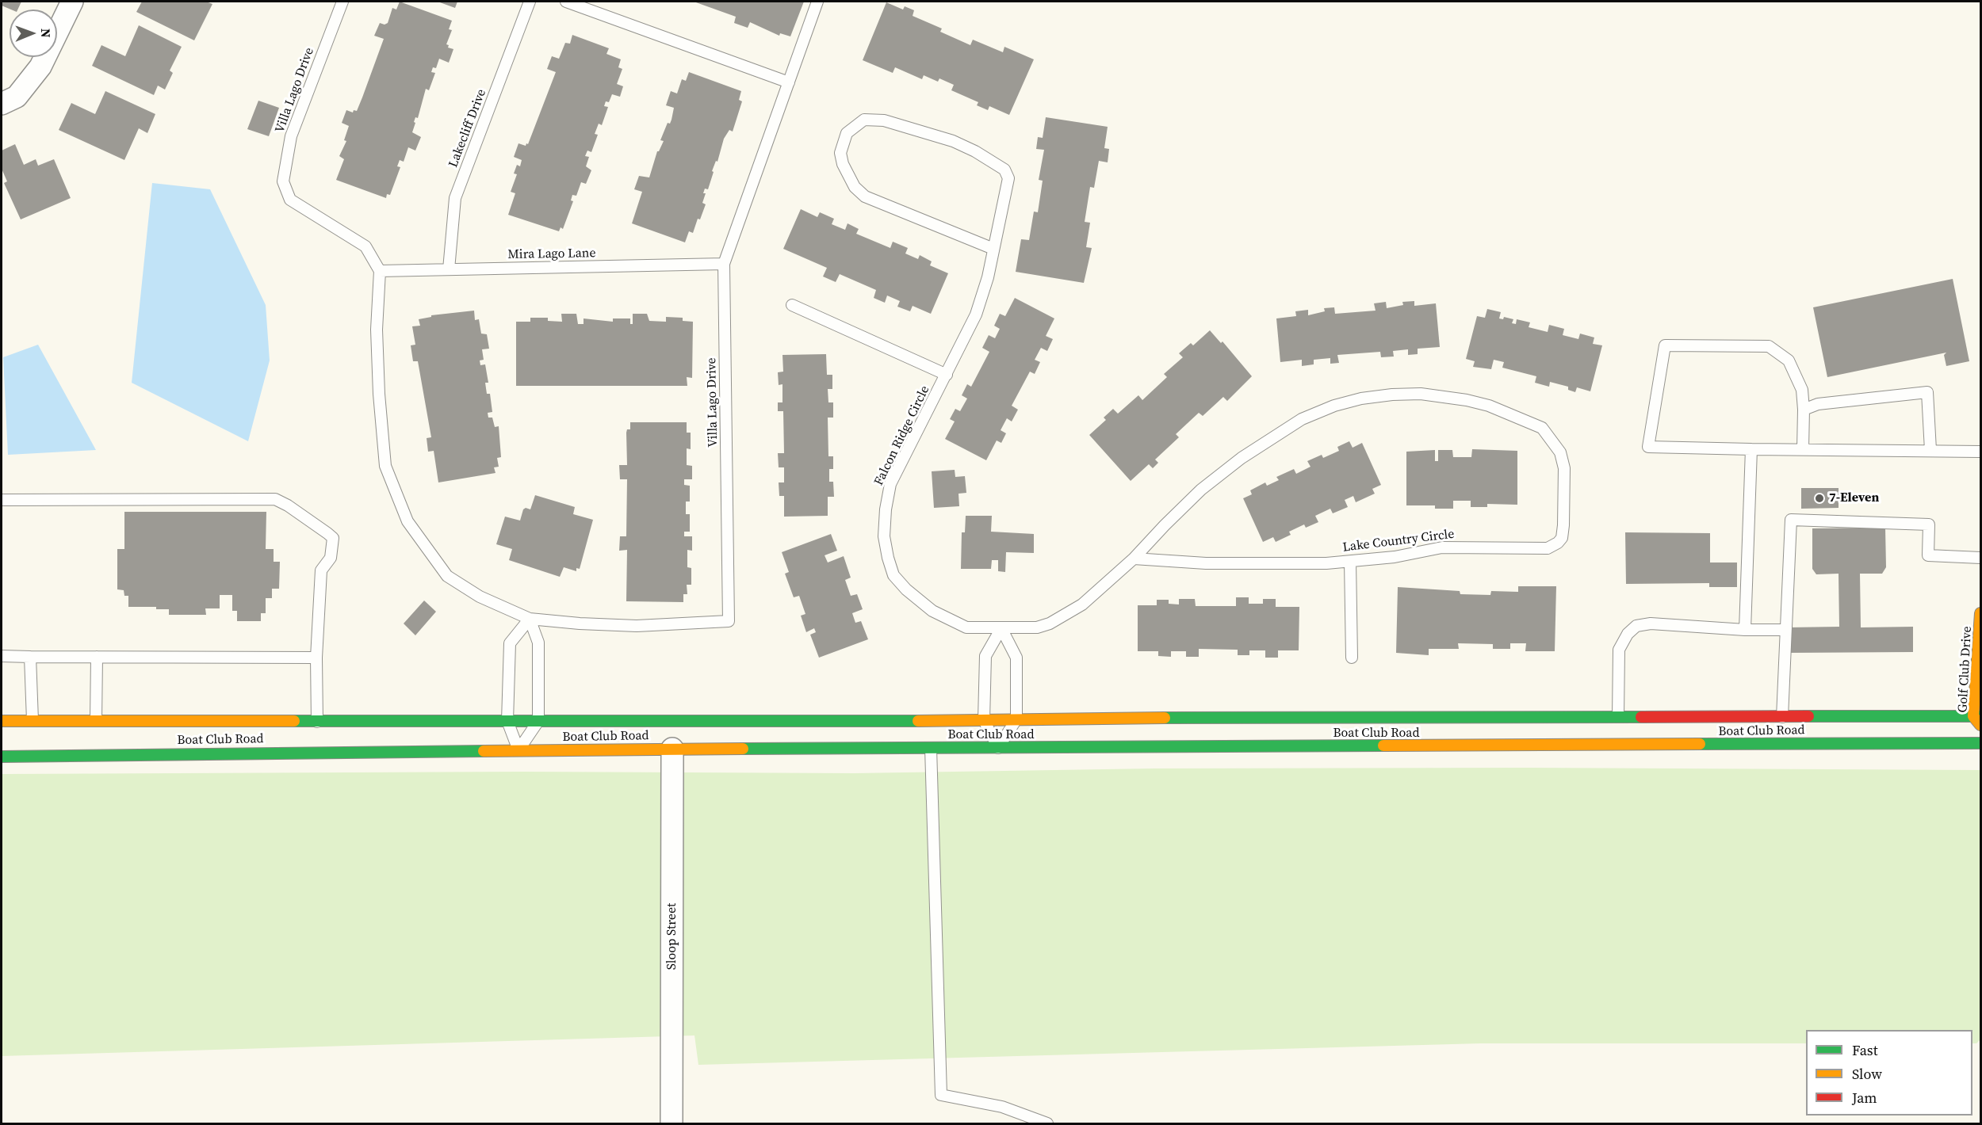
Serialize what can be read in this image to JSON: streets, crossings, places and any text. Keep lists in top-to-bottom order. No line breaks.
{"streets":{"main road":["Golf Club Drive","Boat Club Road"],"street":["Sloop Street"],"lane":["Villa Lago Drive","Lakecliff Drive","Mira Lago Lane","Falcon Ridge Circle","Lake Country Circle"]},"crossings":[["Villa Lago Drive","Mira Lago Lane"],["Lakecliff Drive","Mira Lago Lane"],["Falcon Ridge Circle","Lake Country Circle"],["Golf Club Drive","Boat Club Road"],["Boat Club Road","Sloop Street"]],"places":["7-Eleven"],"legend":["Fast","Slow","Jam"],"north":"right"}
